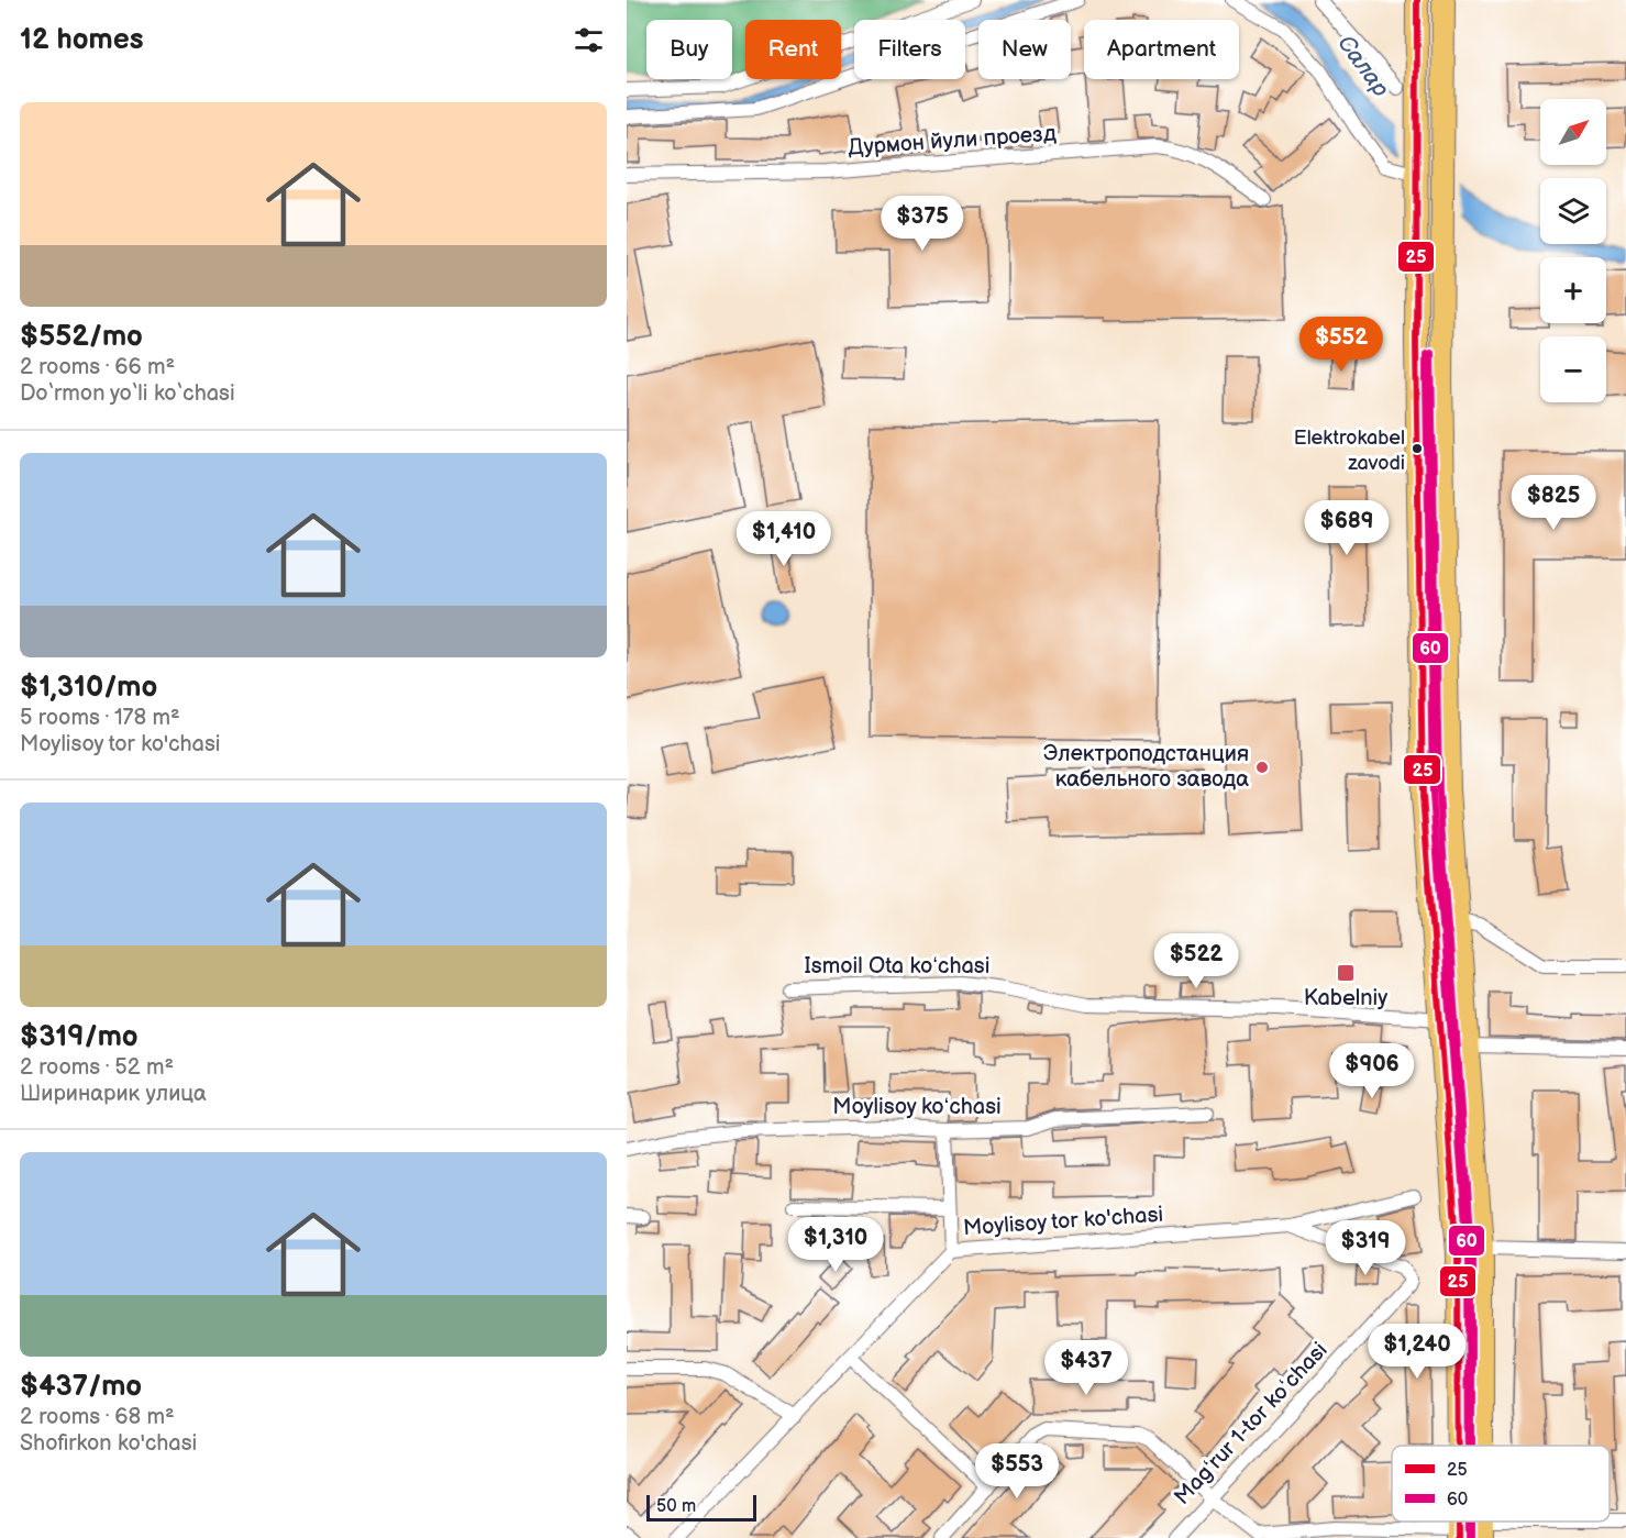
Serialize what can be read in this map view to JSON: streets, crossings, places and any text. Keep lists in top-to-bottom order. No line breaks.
{"streets":{"street":["Дурмон йули проезд","Ismoil Ota koʻchasi","Moylisoy koʻchasi","Moylisoy tor ko'chasi","Magʻrur 1-tor koʻchasi"]},"crossings":[["Moylisoy tor ko'chasi","Magʻrur 1-tor koʻchasi"]],"water":["Салар"],"places":{"other":["Elektrokabel zavodi","Электроподстанция кабельного завода"],"transit":["Kabelniy"]},"lines":["transit line 25","transit line 60"],"legend":["25","60"],"scale_bar":"50 m","north":"top right","page":{"heading":"12 homes","chip":["Buy","Rent","Filters","New","Apartment"],"list":[{"name":"$552/mo","note":"2 rooms · 66 m² · Do‘rmon yo‘li ko‘chasi"},{"name":"$1,310/mo","note":"5 rooms · 178 m² · Moylisoy tor ko'chasi"},{"name":"$319/mo","note":"2 rooms · 52 m² · Ширинарик улица"},{"name":"$437/mo","note":"2 rooms · 68 m² · Shofirkon ko'chasi"}],"map_buttons":["+","−"],"price":["$375","$552","$825","$689","$1,410","$522","$906","$1,310","$319","$1,240","$437","$553"],"scale":"50 m"}}
